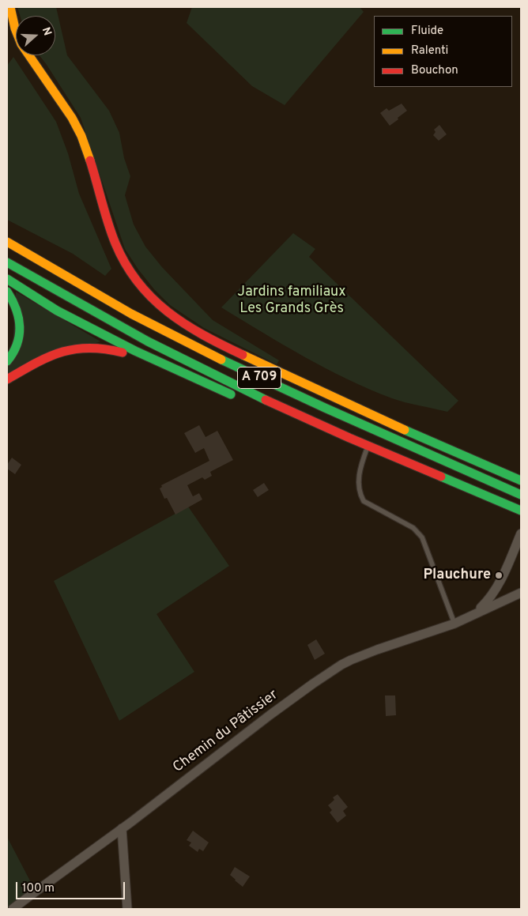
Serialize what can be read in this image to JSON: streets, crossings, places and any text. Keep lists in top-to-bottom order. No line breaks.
{"streets":{"highway":["A 709"],"street":["Chemin du Pâtissier"]},"parks":["Jardins familiaux Les Grands Grès"],"places":["Plauchure"],"legend":["Fluide","Ralenti","Bouchon"],"scale_bar":"100 m","north":"right"}
